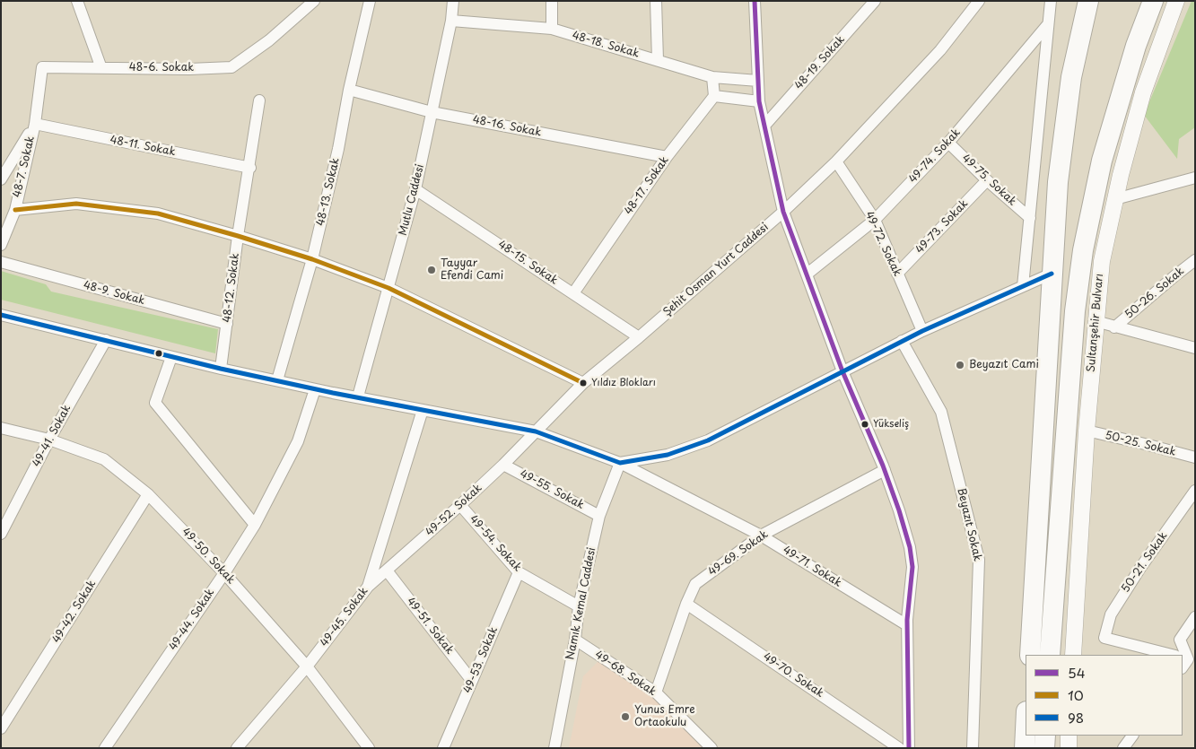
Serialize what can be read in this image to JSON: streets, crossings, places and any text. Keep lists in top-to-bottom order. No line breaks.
{"streets":{"highway":["Sultanşehir Bulvarı"],"street":["48-18. Sokak","48-19. Sokak","48-6. Sokak","48-16. Sokak","48-11. Sokak","49-74. Sokak","48-7. Sokak","49-75. Sokak","48-17. Sokak","48-13. Sokak","Mutlu Caddesi","49-73. Sokak","49-72. Sokak","48-15. Sokak","Şehit Osman Yurt Caddesi","48-12. Sokak","48-9. Sokak","50-26. Sokak","49-41. Sokak","50-25. Sokak","49-55. Sokak","49-52. Sokak","Beyazıt Sokak","49-54. Sokak","49-69. Sokak","49-50. Sokak","50-21. Sokak","49-71. Sokak","Namık Kemal Caddesi","49-42. Sokak","49-45. Sokak","49-44. Sokak","49-51. Sokak","49-53. Sokak","49-68. Sokak","49-70. Sokak"]},"crossings":[["48-18. Sokak","Mutlu Caddesi"],["48-6. Sokak","48-11. Sokak"],["48-6. Sokak","48-7. Sokak"],["48-16. Sokak","48-17. Sokak"],["48-16. Sokak","48-13. Sokak"],["48-16. Sokak","Mutlu Caddesi"],["48-11. Sokak","48-7. Sokak"],["48-11. Sokak","48-12. Sokak"],["49-74. Sokak","49-75. Sokak"],["49-74. Sokak","49-72. Sokak"],["49-75. Sokak","49-73. Sokak"],["48-17. Sokak","48-15. Sokak"],["48-13. Sokak","49-71. Sokak"],["Mutlu Caddesi","48-15. Sokak"],["Mutlu Caddesi","49-71. Sokak"],["49-73. Sokak","49-72. Sokak"],["49-72. Sokak","Şehit Osman Yurt Caddesi"],["48-15. Sokak","Şehit Osman Yurt Caddesi"],["Şehit Osman Yurt Caddesi","49-52. Sokak"],["Şehit Osman Yurt Caddesi","49-71. Sokak"],["48-12. Sokak","48-9. Sokak"],["48-12. Sokak","49-71. Sokak"],["Sultanşehir Bulvarı","50-25. Sokak"],["49-41. Sokak","49-50. Sokak"],["49-41. Sokak","49-71. Sokak"],["49-55. Sokak","49-52. Sokak"],["49-55. Sokak","Namık Kemal Caddesi"],["49-52. Sokak","49-54. Sokak"],["49-52. Sokak","49-71. Sokak"],["49-52. Sokak","49-45. Sokak"],["49-52. Sokak","49-51. Sokak"],["49-54. Sokak","Namık Kemal Caddesi"],["49-54. Sokak","49-53. Sokak"],["49-69. Sokak","49-71. Sokak"],["49-69. Sokak","49-68. Sokak"],["49-69. Sokak","49-70. Sokak"],["49-50. Sokak","49-42. Sokak"],["49-50. Sokak","49-45. Sokak"],["49-50. Sokak","49-44. Sokak"],["49-71. Sokak","Namık Kemal Caddesi"],["49-71. Sokak","49-45. Sokak"],["49-71. Sokak","49-44. Sokak"],["Namık Kemal Caddesi","49-68. Sokak"],["49-51. Sokak","49-53. Sokak"]],"places":["Tayyar Efendi Cami","Beyazıt Cami","Yıldız Blokları","Yükseliş","Yunus Emre Ortaokulu"],"lines":["transit line 54","transit line 10","transit line 98"],"legend":["54","10","98"]}
